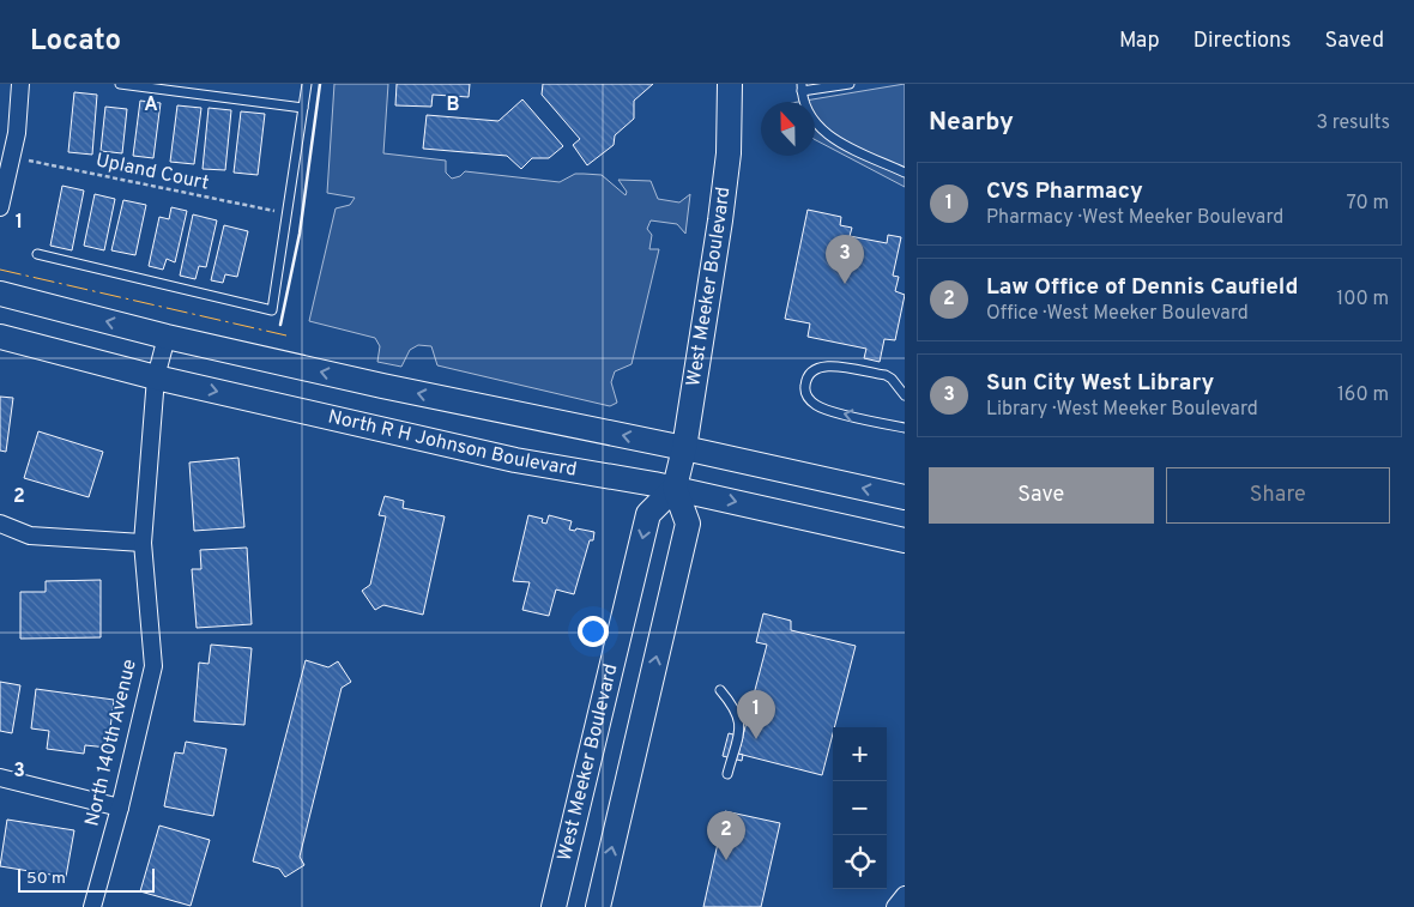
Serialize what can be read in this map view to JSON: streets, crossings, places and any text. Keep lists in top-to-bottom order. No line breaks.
{"streets":{"main road":["West Meeker Boulevard","North R H Johnson Boulevard"],"street":["North 140th Avenue"],"path":["Upland Court"]},"crossings":[["West Meeker Boulevard","North R H Johnson Boulevard"],["North R H Johnson Boulevard","North 140th Avenue"]],"scale_bar":"50 m","north":"top","page":{"header":"Locato","nav":["Map","Directions","Saved"],"heading":["Nearby","3 results"],"list":[{"mark":"1","name":"CVS Pharmacy","note":"Pharmacy · West Meeker Boulevard","value":"70 m"},{"mark":"2","name":"Law Office of Dennis Caufield","note":"Office · West Meeker Boulevard","value":"100 m"},{"mark":"3","name":"Sun City West Library","note":"Library · West Meeker Boulevard","value":"160 m"}],"pins":["3","1","2"],"buttons":["Save","Share"],"map_buttons":["+","−"],"scale":"50 m"},"grid":{"columns":["A","B"],"rows":["1","2","3"]}}
